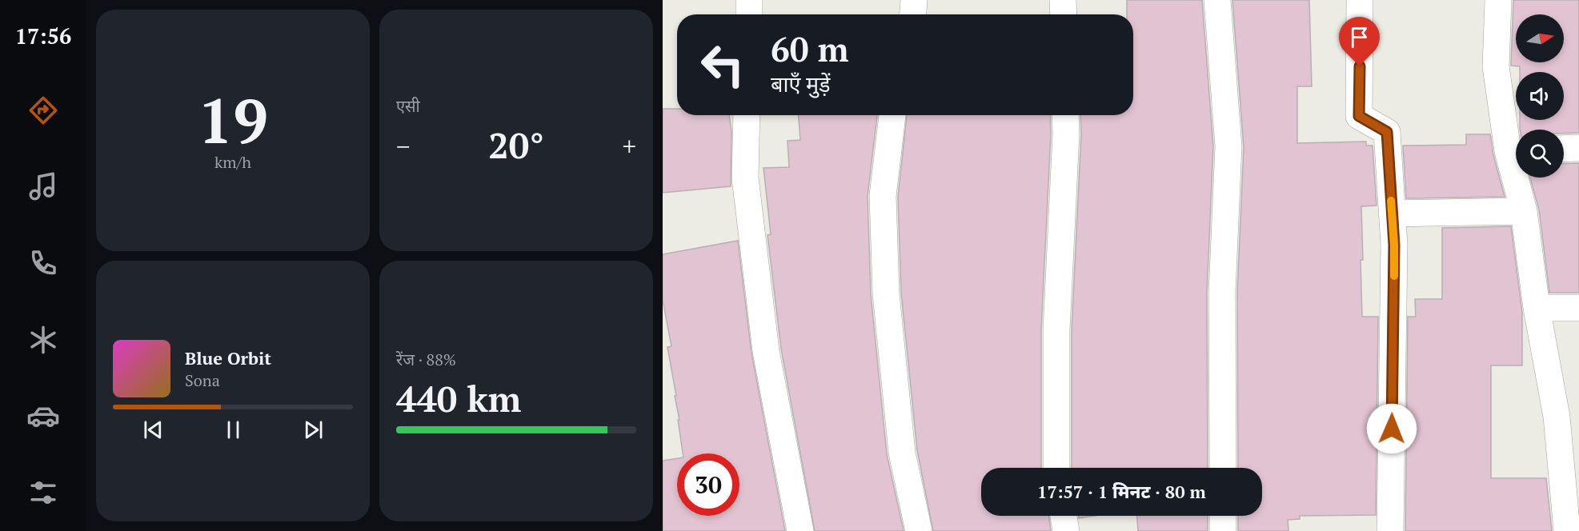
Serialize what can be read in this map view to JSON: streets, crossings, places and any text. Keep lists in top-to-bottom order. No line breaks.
{"north":"right","page":{"tabs":"17:56","tile":[["19","km/h"],"एसी",["रेंज · 88%","440 km"]],"turn":["60 m","बाएँ मुड़ें"],"heat":["−","20°","+"],"song":["Blue Orbit","Sona"],"limit":"30","trip":"17:57 · 1 मिनट · 80 m"}}
